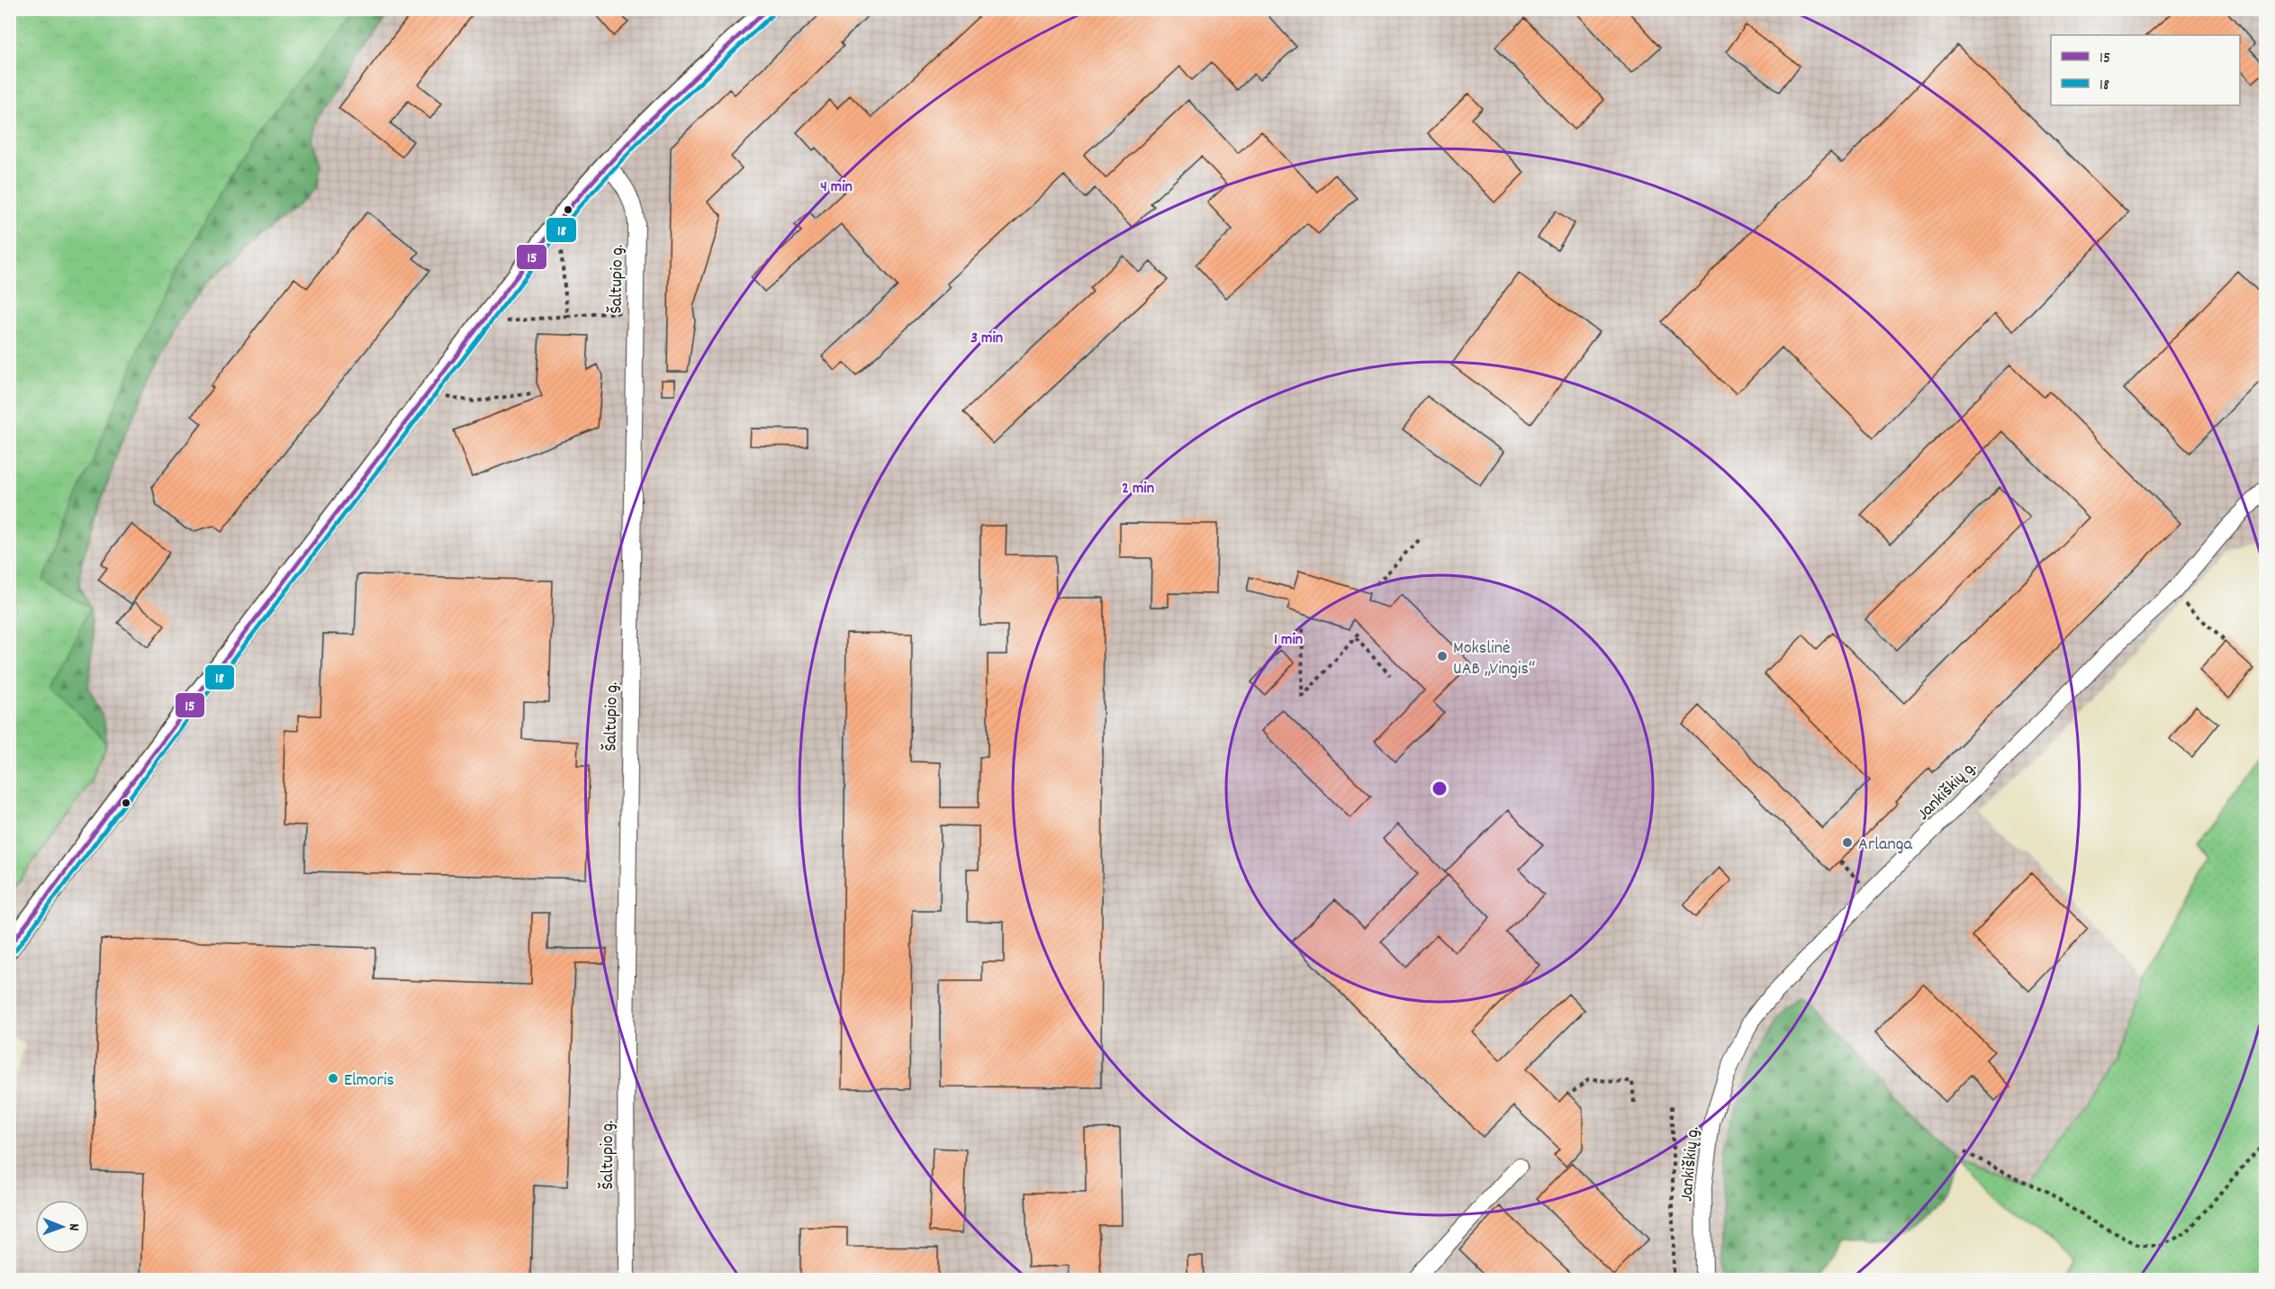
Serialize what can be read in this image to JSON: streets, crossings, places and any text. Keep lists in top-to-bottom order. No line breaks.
{"streets":{"street":["Šaltupio g.","Jankiškių g."]},"places":["Mokslinė UAB „Vingis“","Arlanga","Elmoris"],"lines":["transit line 15","transit line 18"],"legend":["15","18"],"north":"right","rings":["4 min","3 min","2 min","1 min"]}
